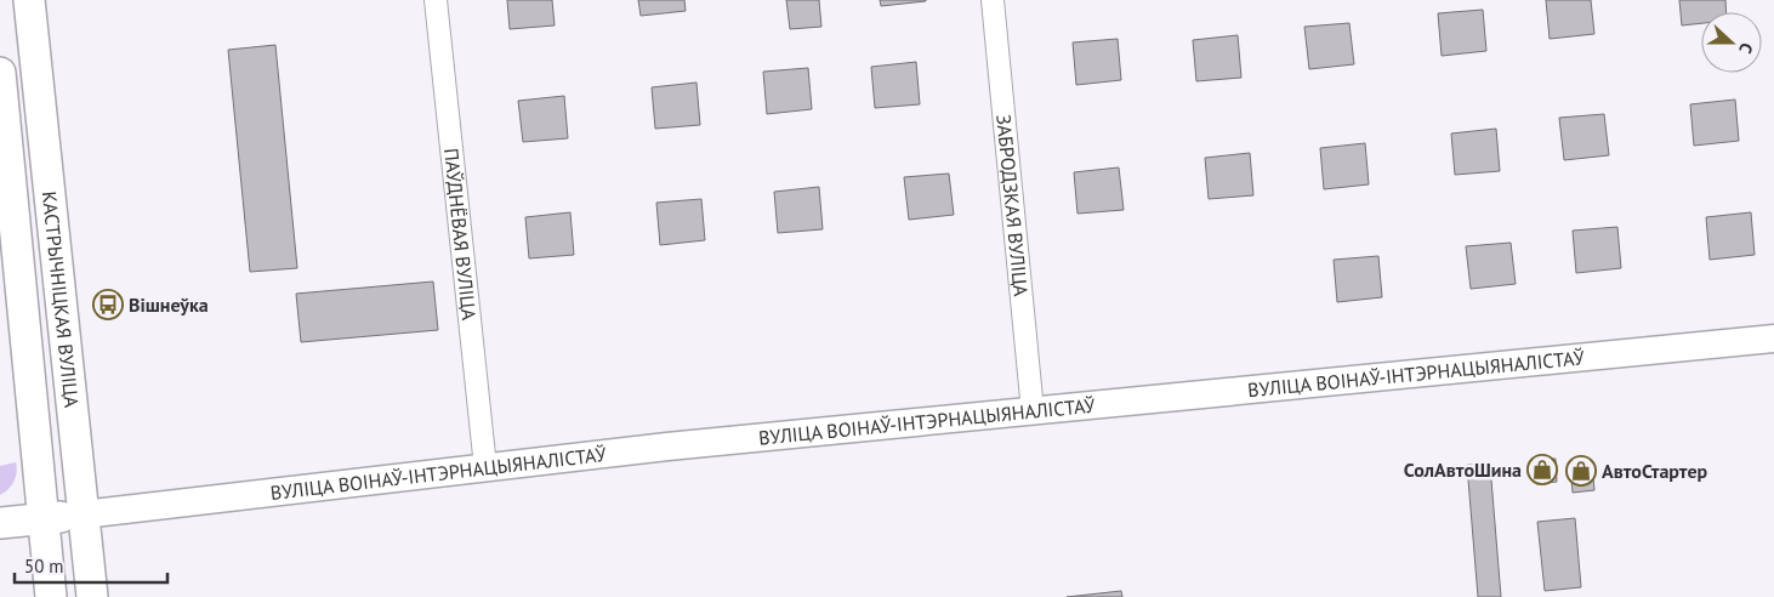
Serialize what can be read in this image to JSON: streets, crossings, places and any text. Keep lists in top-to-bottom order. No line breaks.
{"streets":{"main road":["КАСТРЫЧНІЦКАЯ ВУЛІЦА"],"street":["ЗАБРОДЗКАЯ ВУЛІЦА","ПАЎДНЁВАЯ ВУЛІЦА","ВУЛІЦА ВОІНАЎ-ІНТЭРНАЦЫЯНАЛІСТАЎ"]},"crossings":[["ЗАБРОДЗКАЯ ВУЛІЦА","ВУЛІЦА ВОІНАЎ-ІНТЭРНАЦЫЯНАЛІСТАЎ"],["ПАЎДНЁВАЯ ВУЛІЦА","ВУЛІЦА ВОІНАЎ-ІНТЭРНАЦЫЯНАЛІСТАЎ"],["КАСТРЫЧНІЦКАЯ ВУЛІЦА","ВУЛІЦА ВОІНАЎ-ІНТЭРНАЦЫЯНАЛІСТАЎ"]],"places":{"bus stop":["Вішнеўка"],"shop":["СолАвтоШина","АвтоСтартер"]},"scale_bar":"50 m","north":"right"}
